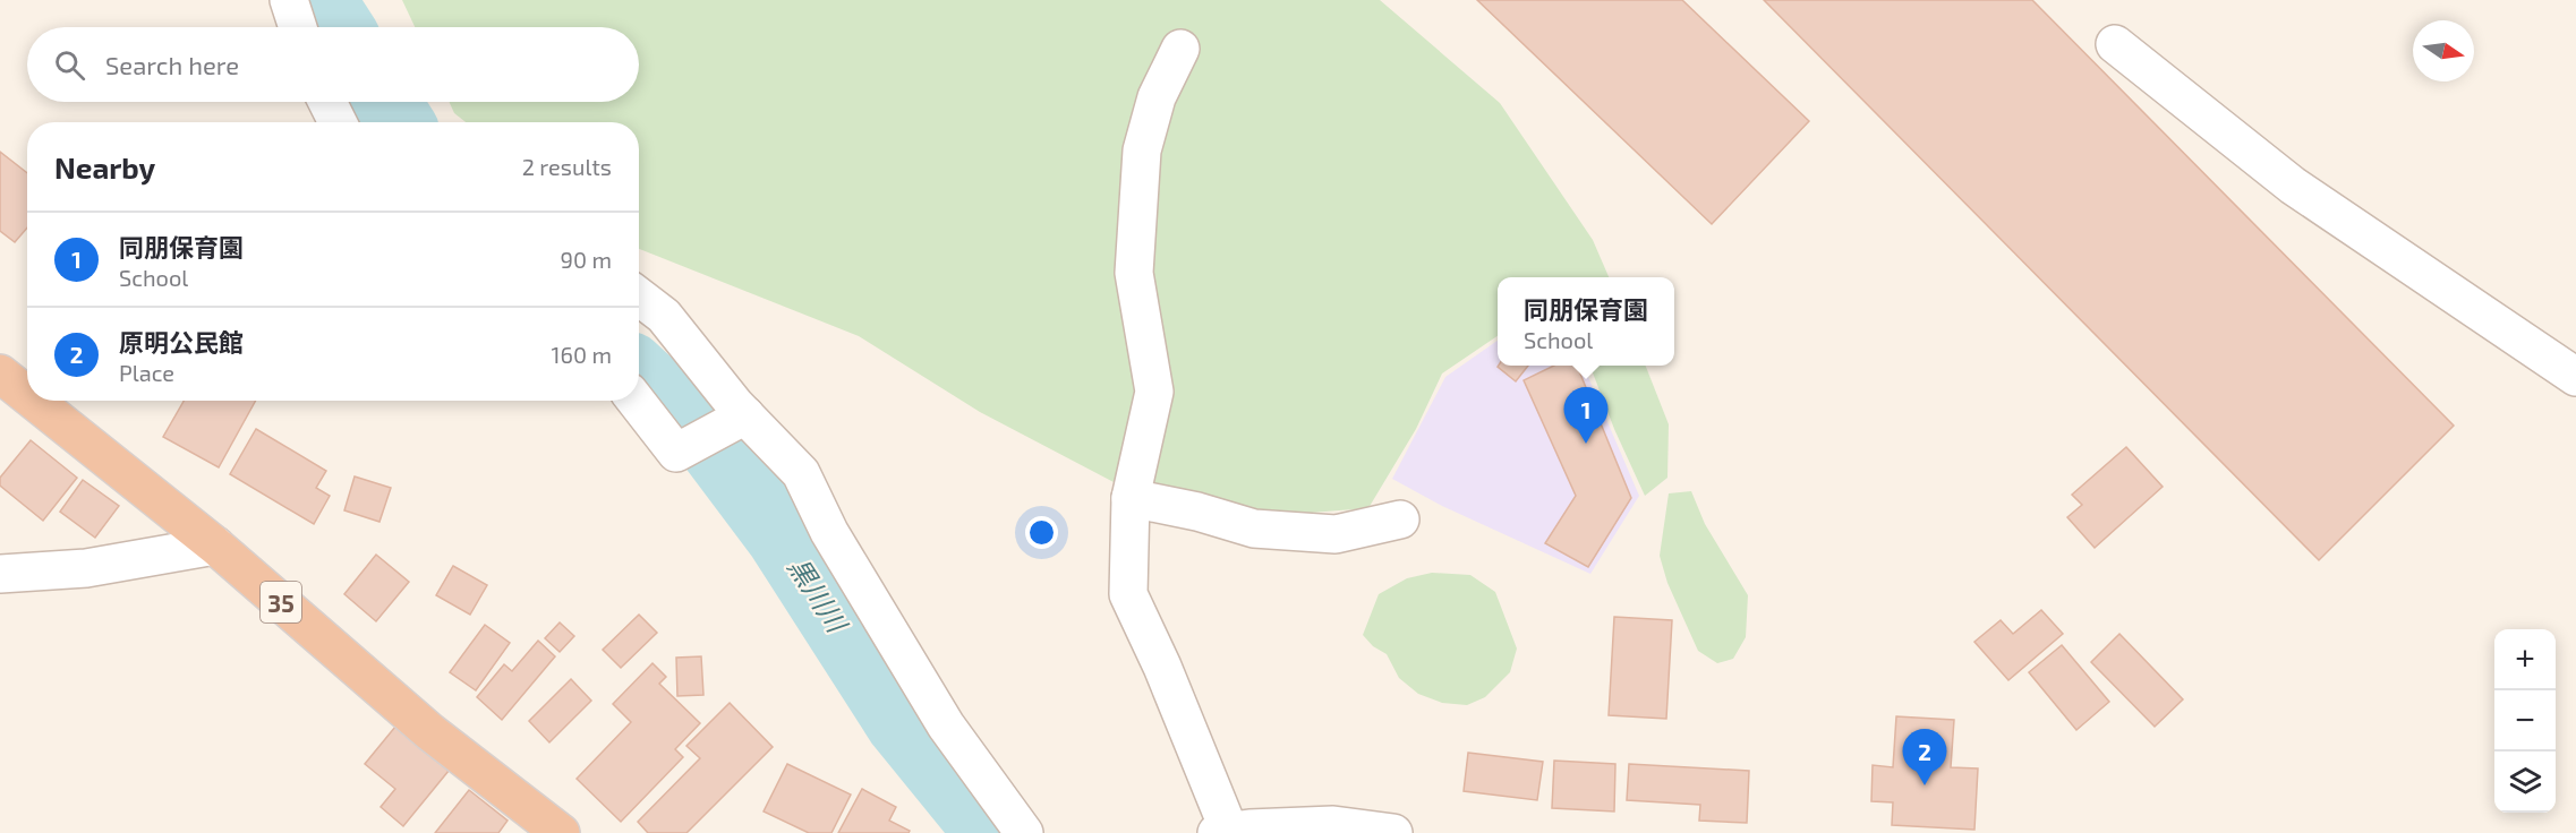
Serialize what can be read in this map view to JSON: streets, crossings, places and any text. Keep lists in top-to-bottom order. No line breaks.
{"streets":{"highway":["35"]},"water":["黒川川"],"north":"right","page":{"search":"Search here","heading":["Nearby","2 results"],"list":[{"mark":"1","name":"同朋保育園","note":"School","value":"90 m"},{"mark":"2","name":"原明公民館","note":"Place","value":"160 m"}],"popup":["同朋保育園","School"],"pins":["1","2"],"map_buttons":["+","−"]}}
